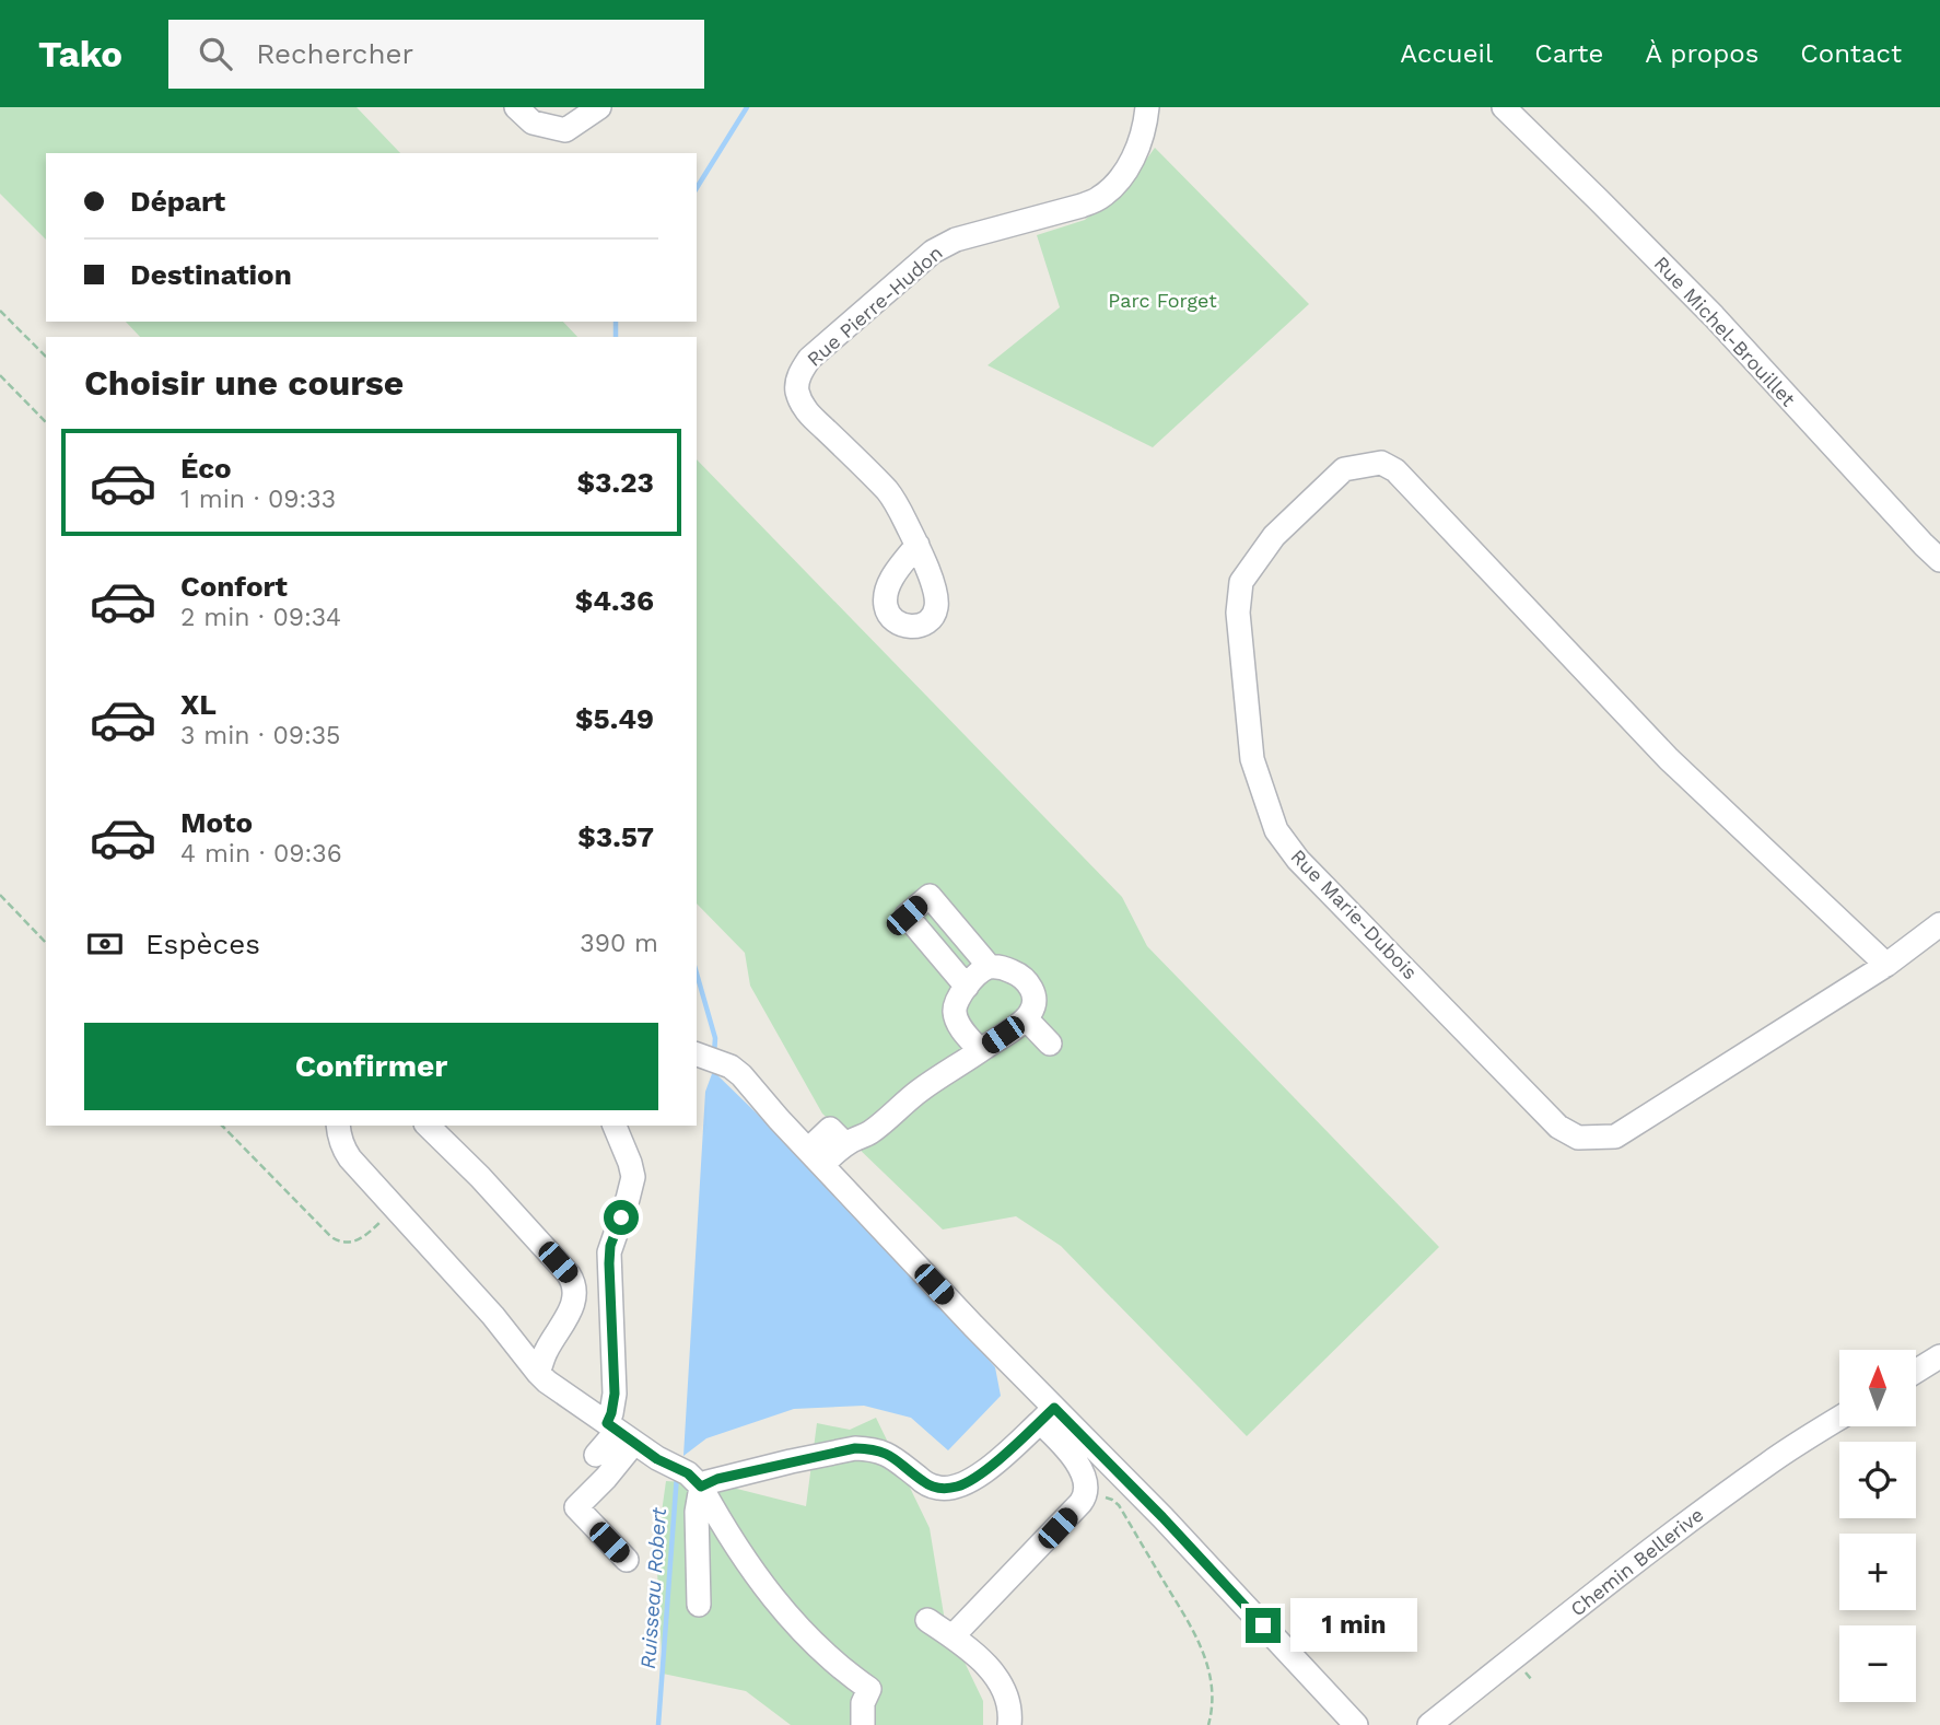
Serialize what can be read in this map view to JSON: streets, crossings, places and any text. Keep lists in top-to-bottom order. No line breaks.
{"streets":{"street":["Rue Pierre-Hudon","Rue Michel-Brouillet","Rue Marie-Dubois","Chemin Bellerive"]},"water":["Ruisseau Robert"],"parks":["Parc Forget"],"north":"top","page":{"header":"Tako","search":"Rechercher","nav":["Accueil","Carte","À propos","Contact"],"banner":["Départ","Destination"],"heading":"Choisir une course","list":[{"name":"Éco","note":"1 min · 09:33","value":"$3.23"},{"name":"Confort","note":"2 min · 09:34","value":"$4.36"},{"name":"XL","note":"3 min · 09:35","value":"$5.49"},{"name":"Moto","note":"4 min · 09:36","value":"$3.57"}],"pay":["Espèces","390 m"],"buttons":"Confirmer","map_buttons":["+","−"],"bubble":"1 min"}}
